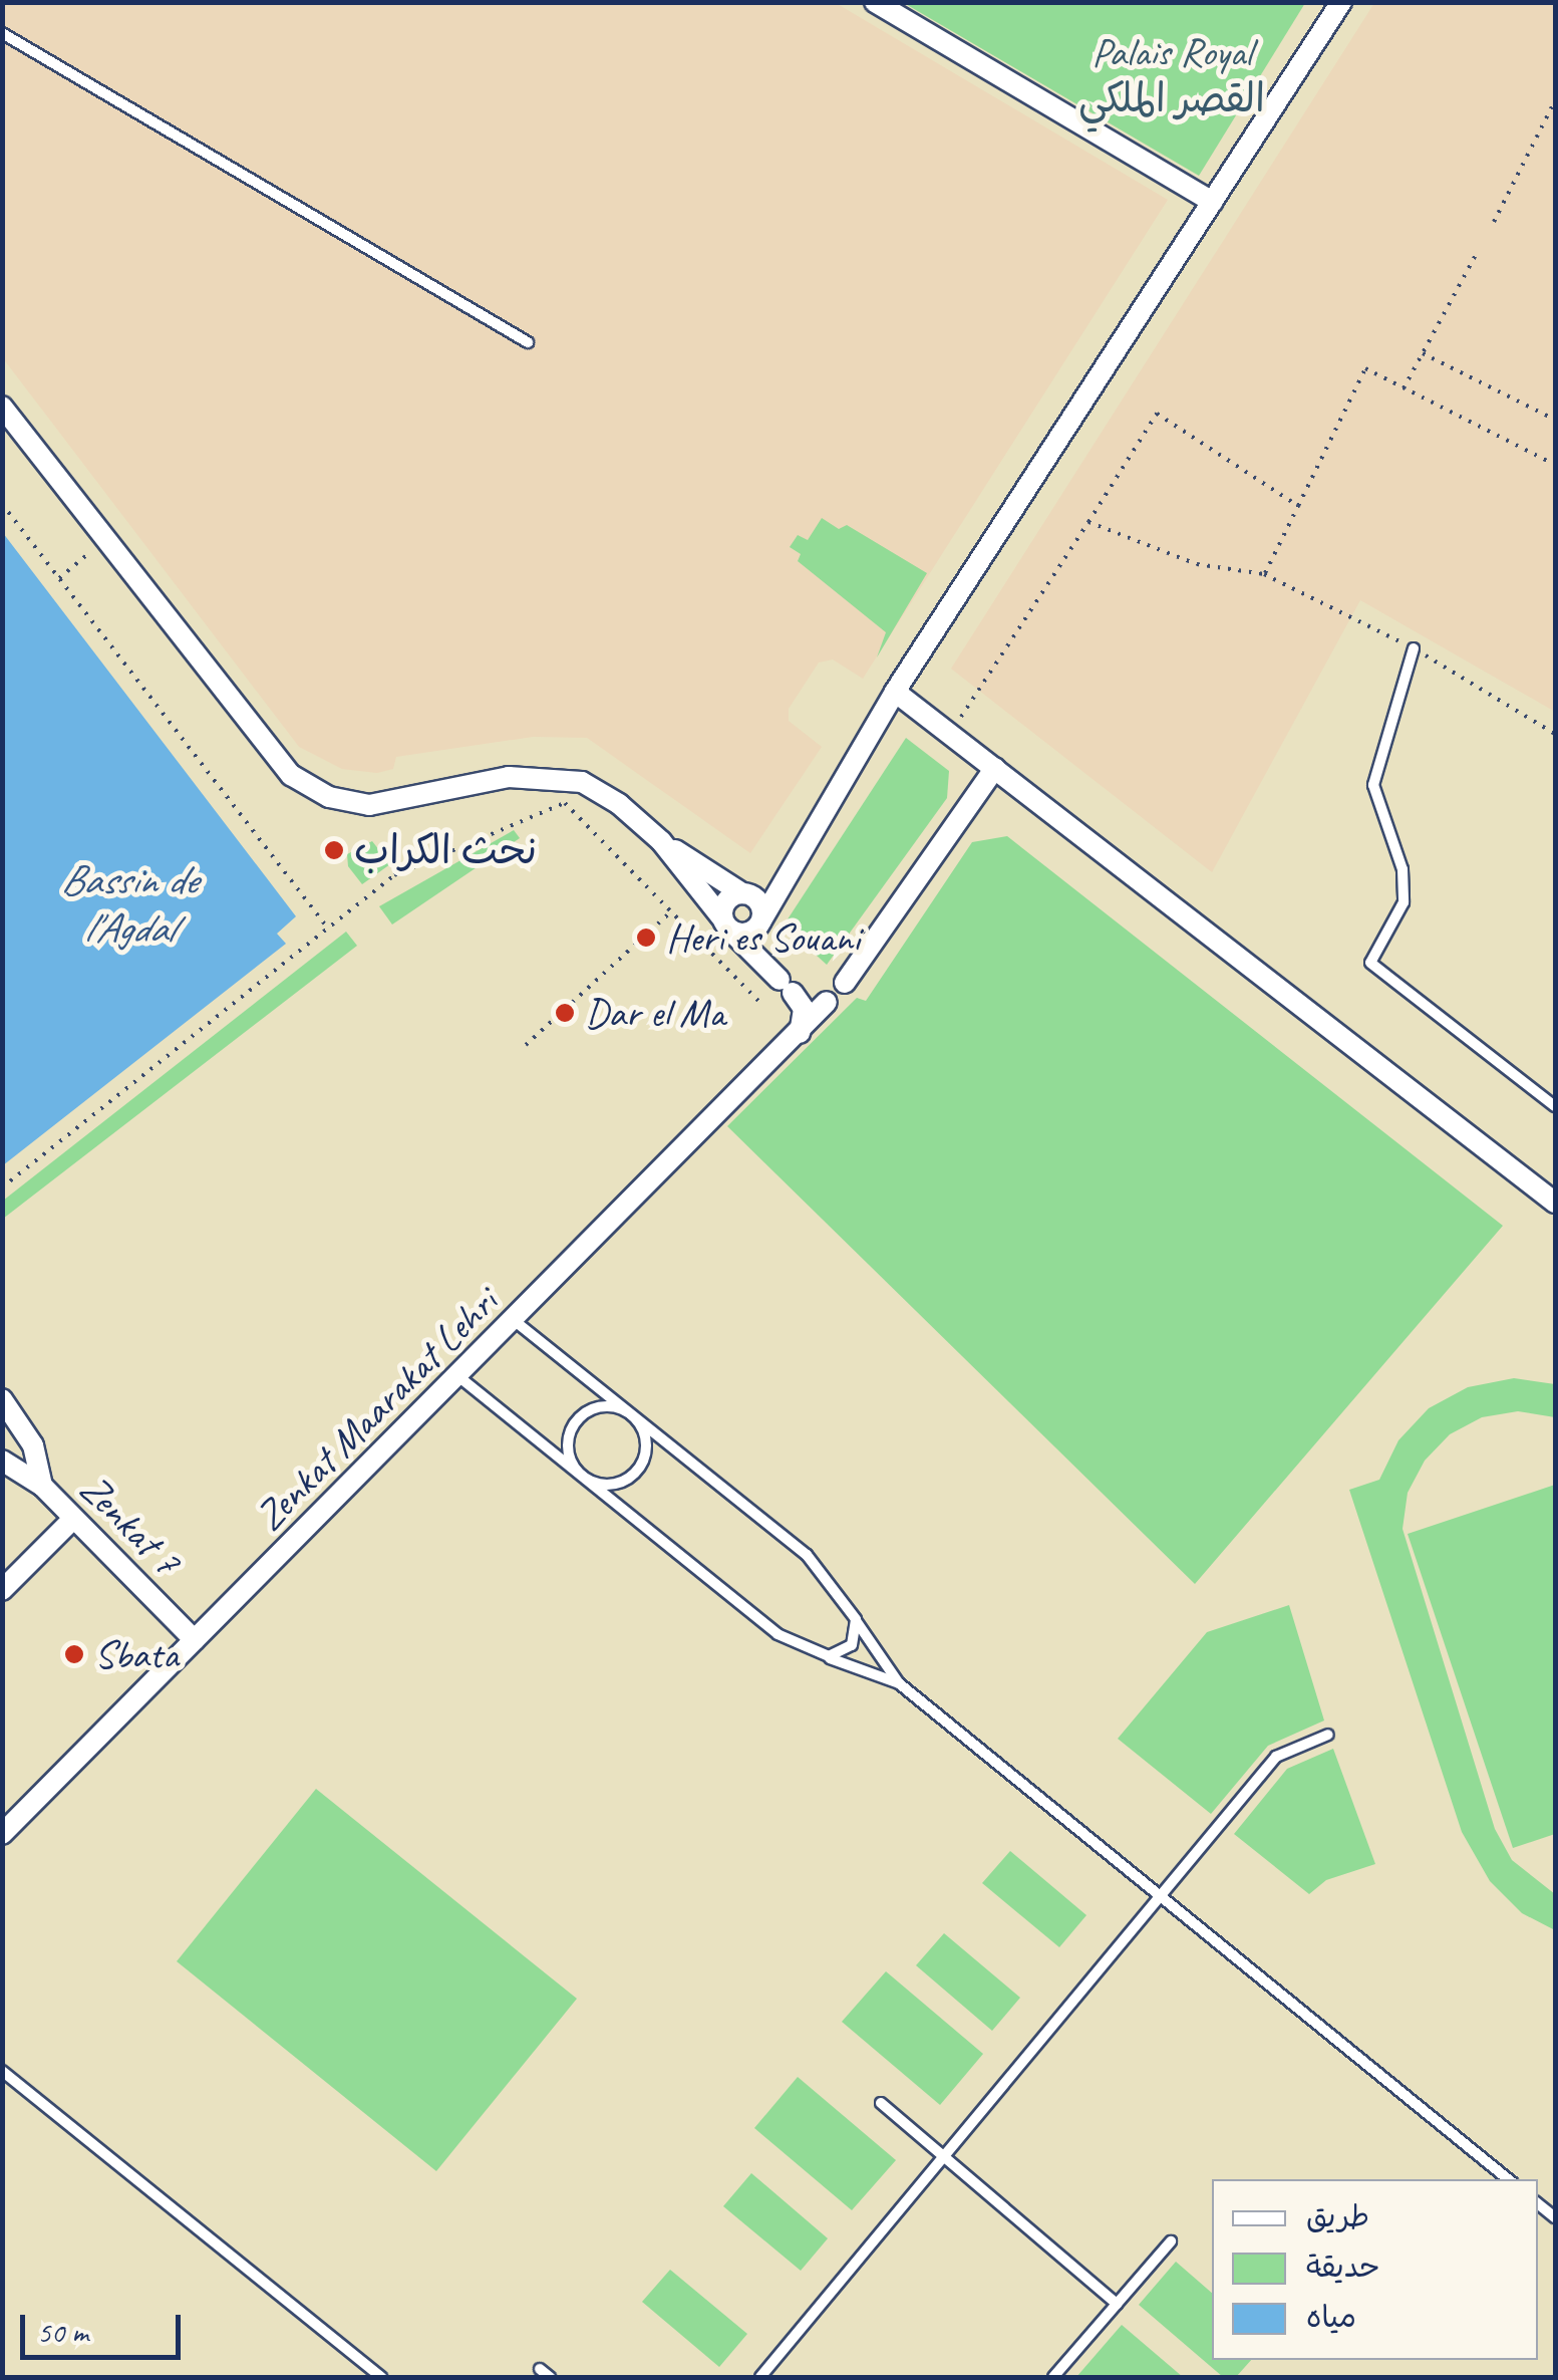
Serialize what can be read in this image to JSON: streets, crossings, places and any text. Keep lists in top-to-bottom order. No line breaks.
{"streets":{"street":["Zenkat Maarakat Lehri","Zenkat 7"]},"crossings":[["Zenkat Maarakat Lehri","Zenkat 7"]],"water":["Bassin de l'Agdal"],"parks":["Palais Royal القصر الملكي"],"places":["نحث الكراب","Heri es Souani","Dar el Ma","Sbata"],"legend":["طريق","حديقة","مياه"],"scale_bar":"50 m"}
